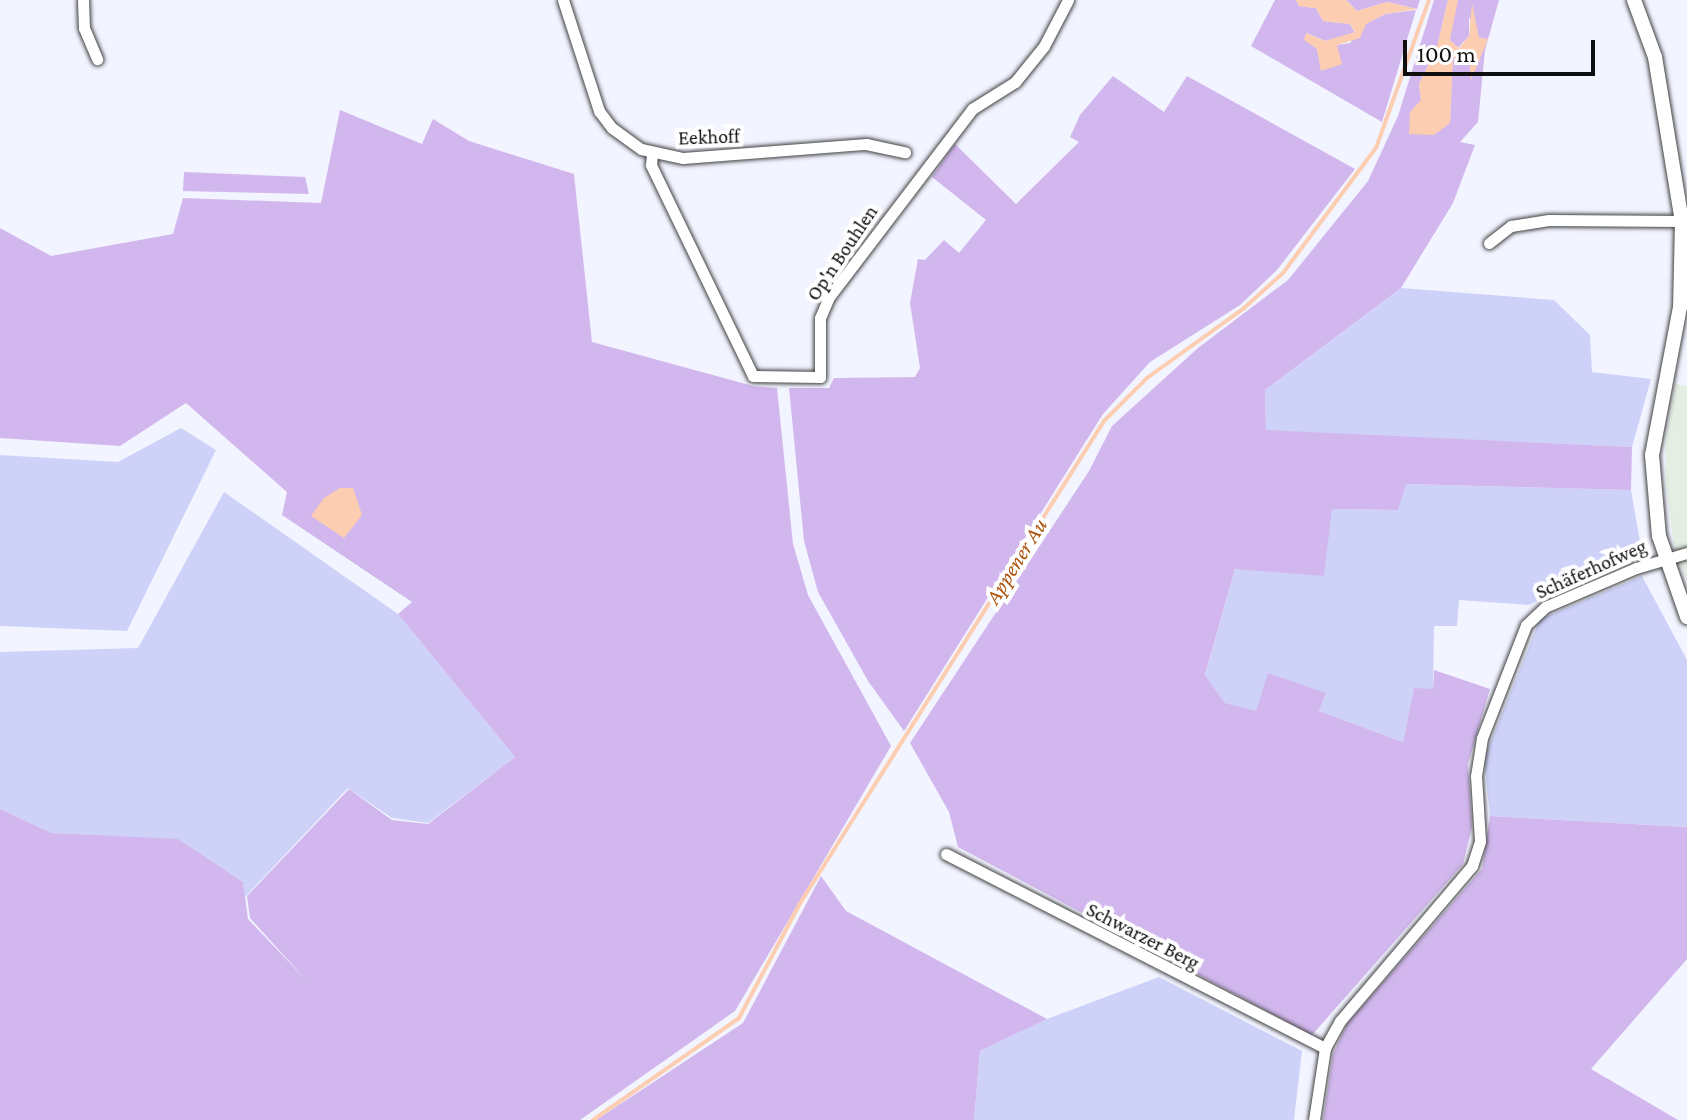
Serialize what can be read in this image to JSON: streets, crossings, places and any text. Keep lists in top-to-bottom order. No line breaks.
{"streets":{"street":["Eekhoff","Op'n Bouhlen","Schäferhofweg","Schwarzer Berg"]},"crossings":[["Eekhoff","Op'n Bouhlen"],["Schäferhofweg","Schwarzer Berg"]],"water":["Appener Au"],"scale_bar":"100 m"}
